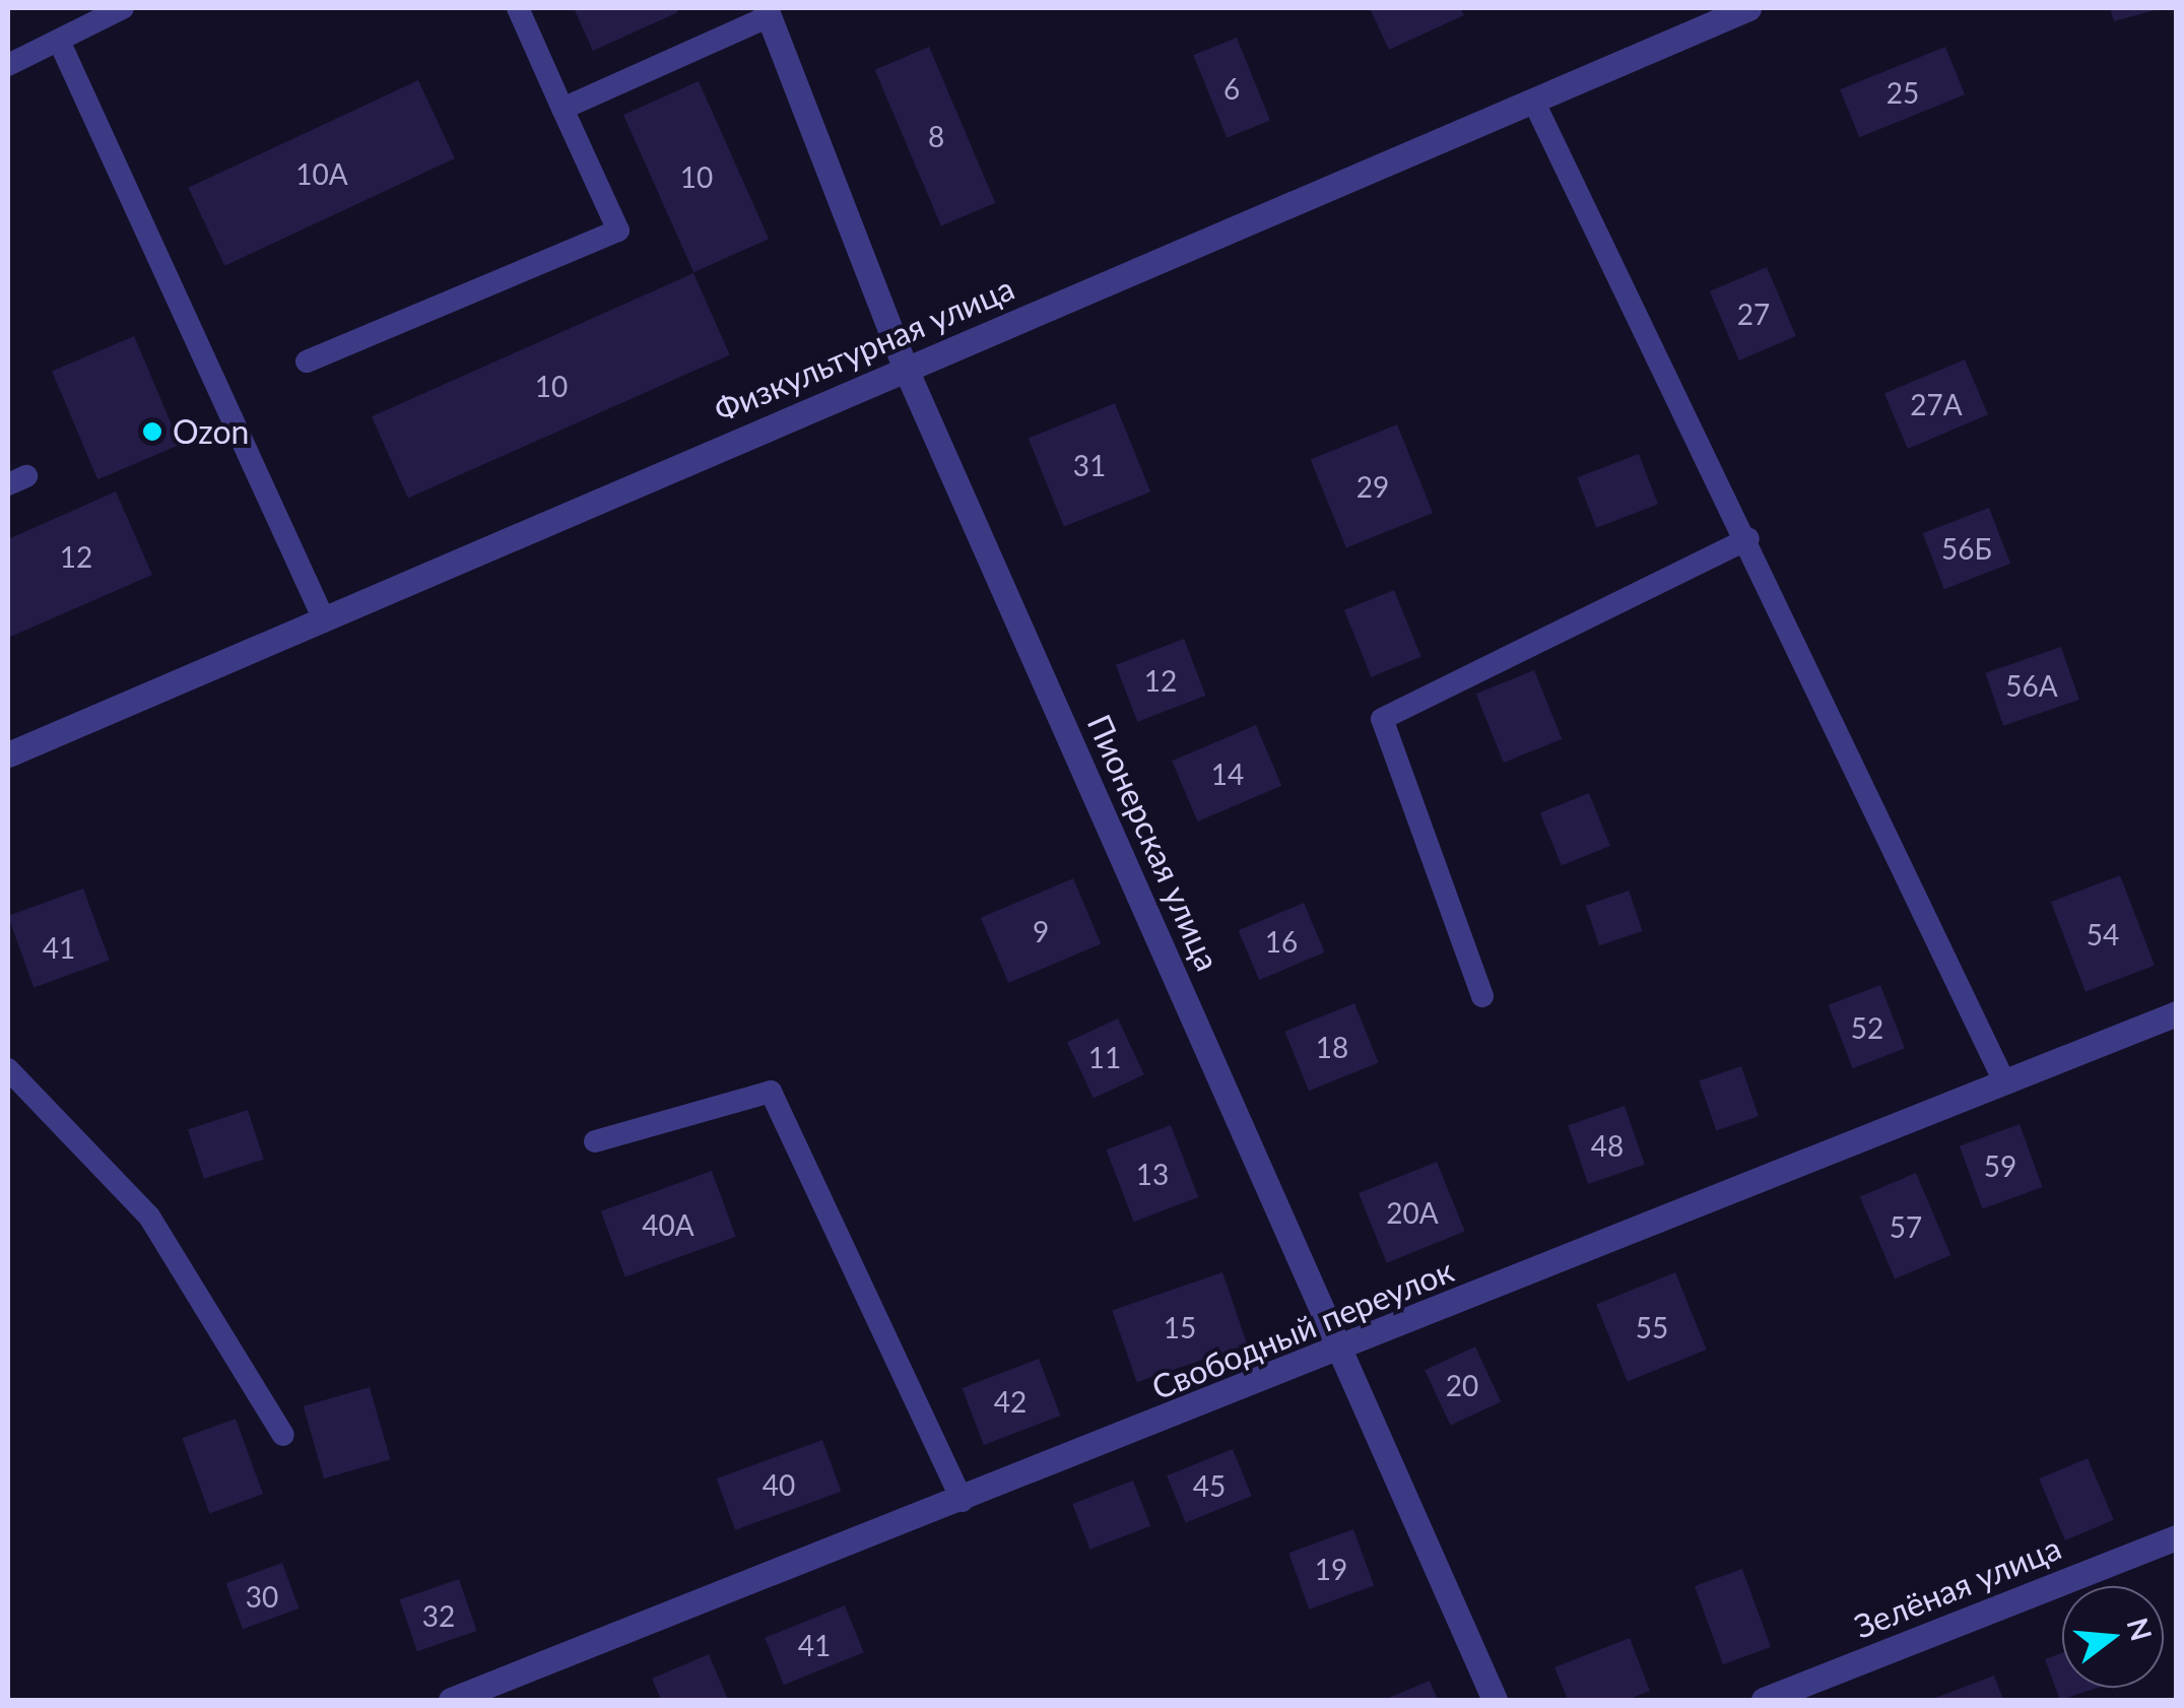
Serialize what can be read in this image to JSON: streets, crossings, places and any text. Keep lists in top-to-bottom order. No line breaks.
{"streets":{"street":["Физкультурная улица","Пионерская улица","Свободный переулок","Зелёная улица"]},"crossings":[["Физкультурная улица","Пионерская улица"],["Пионерская улица","Свободный переулок"]],"places":["Ozon"],"house_numbers":["6","25","8","10А","10","27","10","27А","31","29","56Б","12","12","56А","14","9","54","16","41","52","18","11","48","59","13","20А","40А","57","15","55","20","42","40","45","19","30","32","41"],"north":"right"}
